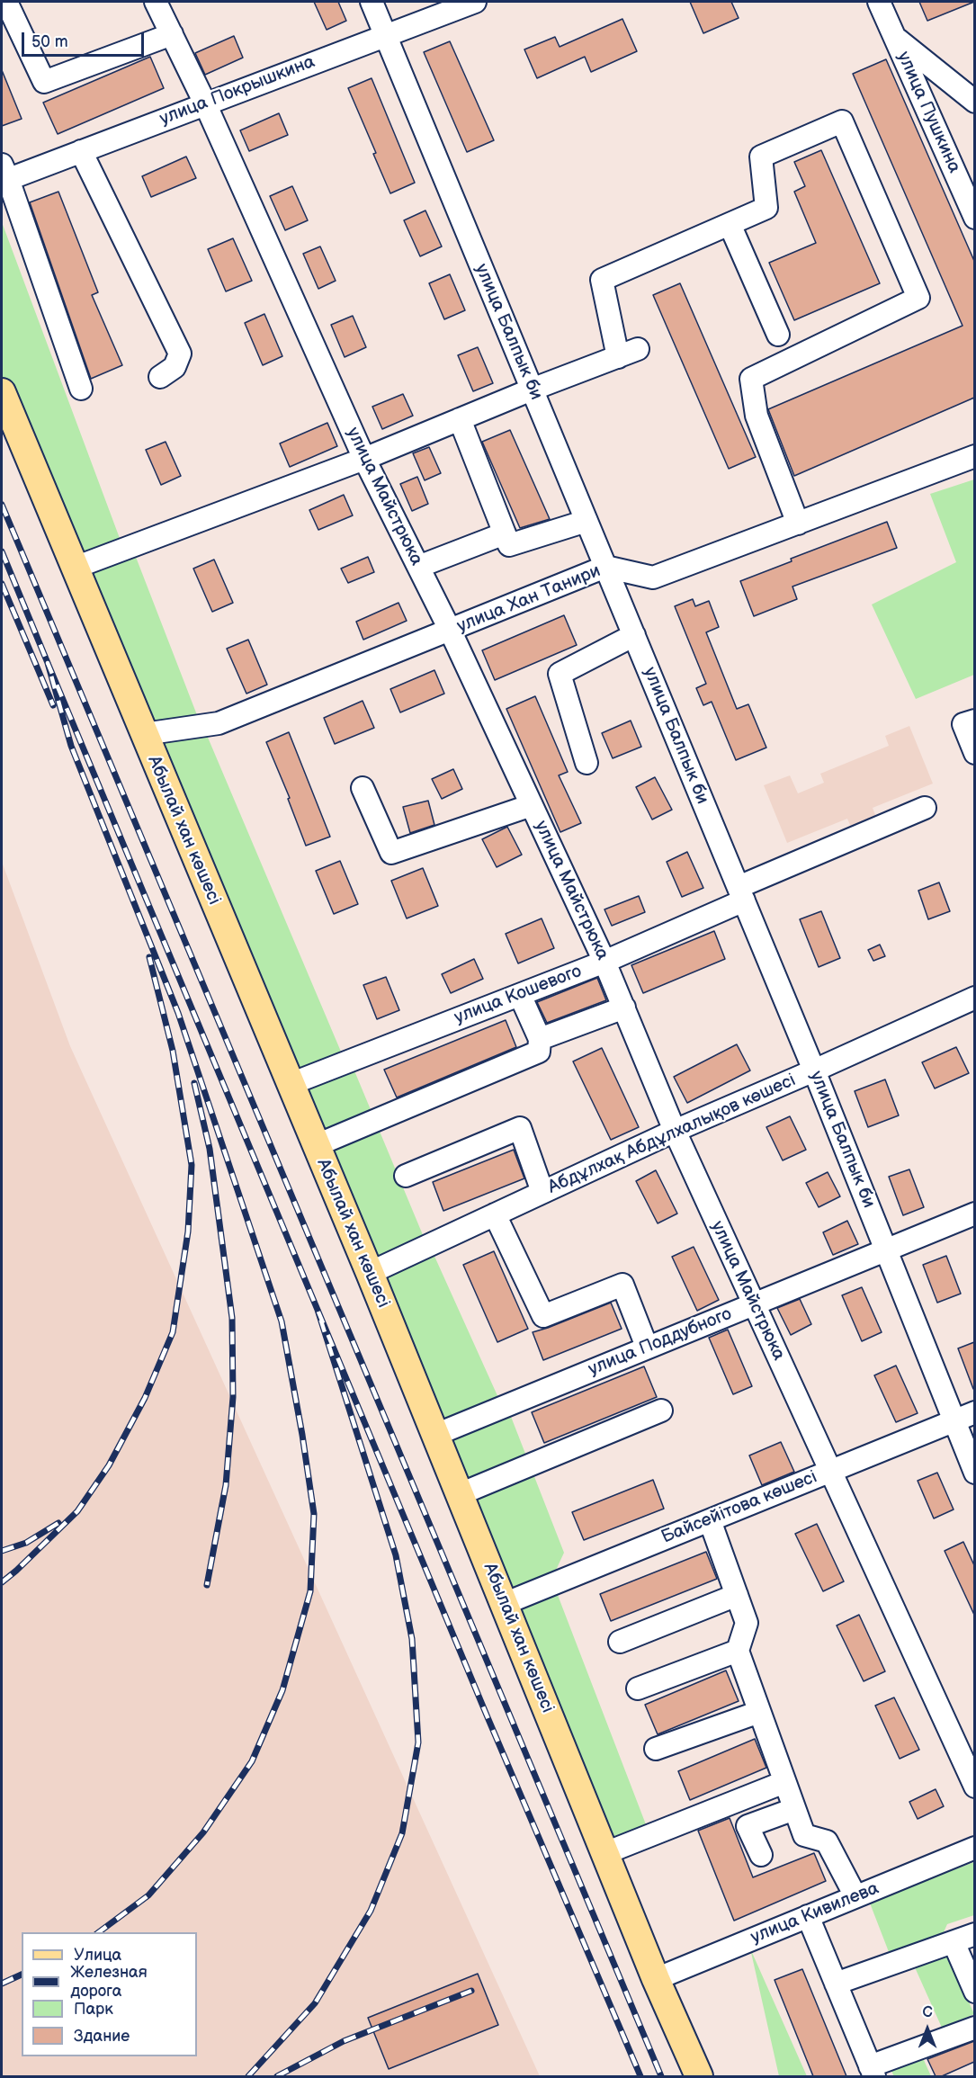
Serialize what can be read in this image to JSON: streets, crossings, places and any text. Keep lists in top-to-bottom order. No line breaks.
{"streets":{"main road":["Абылай хан көшесі"],"street":["улица Покрышкина","улица Пушкина","улица Балпык би","улица Майстрюка","улица Хан Танири","улица Кошевого","Абдұлхақ Абдұлхалықов көшесі","улица Поддубного","Байсейітова көшесі","улица Кивилева"]},"crossings":[["улица Покрышкина","улица Балпык би"],["улица Покрышкина","улица Майстрюка"],["улица Балпык би","улица Хан Танири"],["улица Балпык би","улица Кошевого"],["улица Балпык би","Абдұлхақ Абдұлхалықов көшесі"],["улица Балпык би","улица Поддубного"],["улица Балпык би","Байсейітова көшесі"],["улица Майстрюка","улица Хан Танири"],["улица Майстрюка","улица Кошевого"],["улица Майстрюка","Абдұлхақ Абдұлхалықов көшесі"],["улица Майстрюка","улица Поддубного"],["улица Майстрюка","Байсейітова көшесі"],["улица Хан Танири","Абылай хан көшесі"],["Абылай хан көшесі","улица Кошевого"],["Абылай хан көшесі","Абдұлхақ Абдұлхалықов көшесі"],["Абылай хан көшесі","улица Поддубного"],["Абылай хан көшесі","Байсейітова көшесі"],["Абылай хан көшесі","улица Кивилева"]],"legend":["Улица","Железная дорога","Парк","Здание"],"scale_bar":"50 m","north":"top"}
